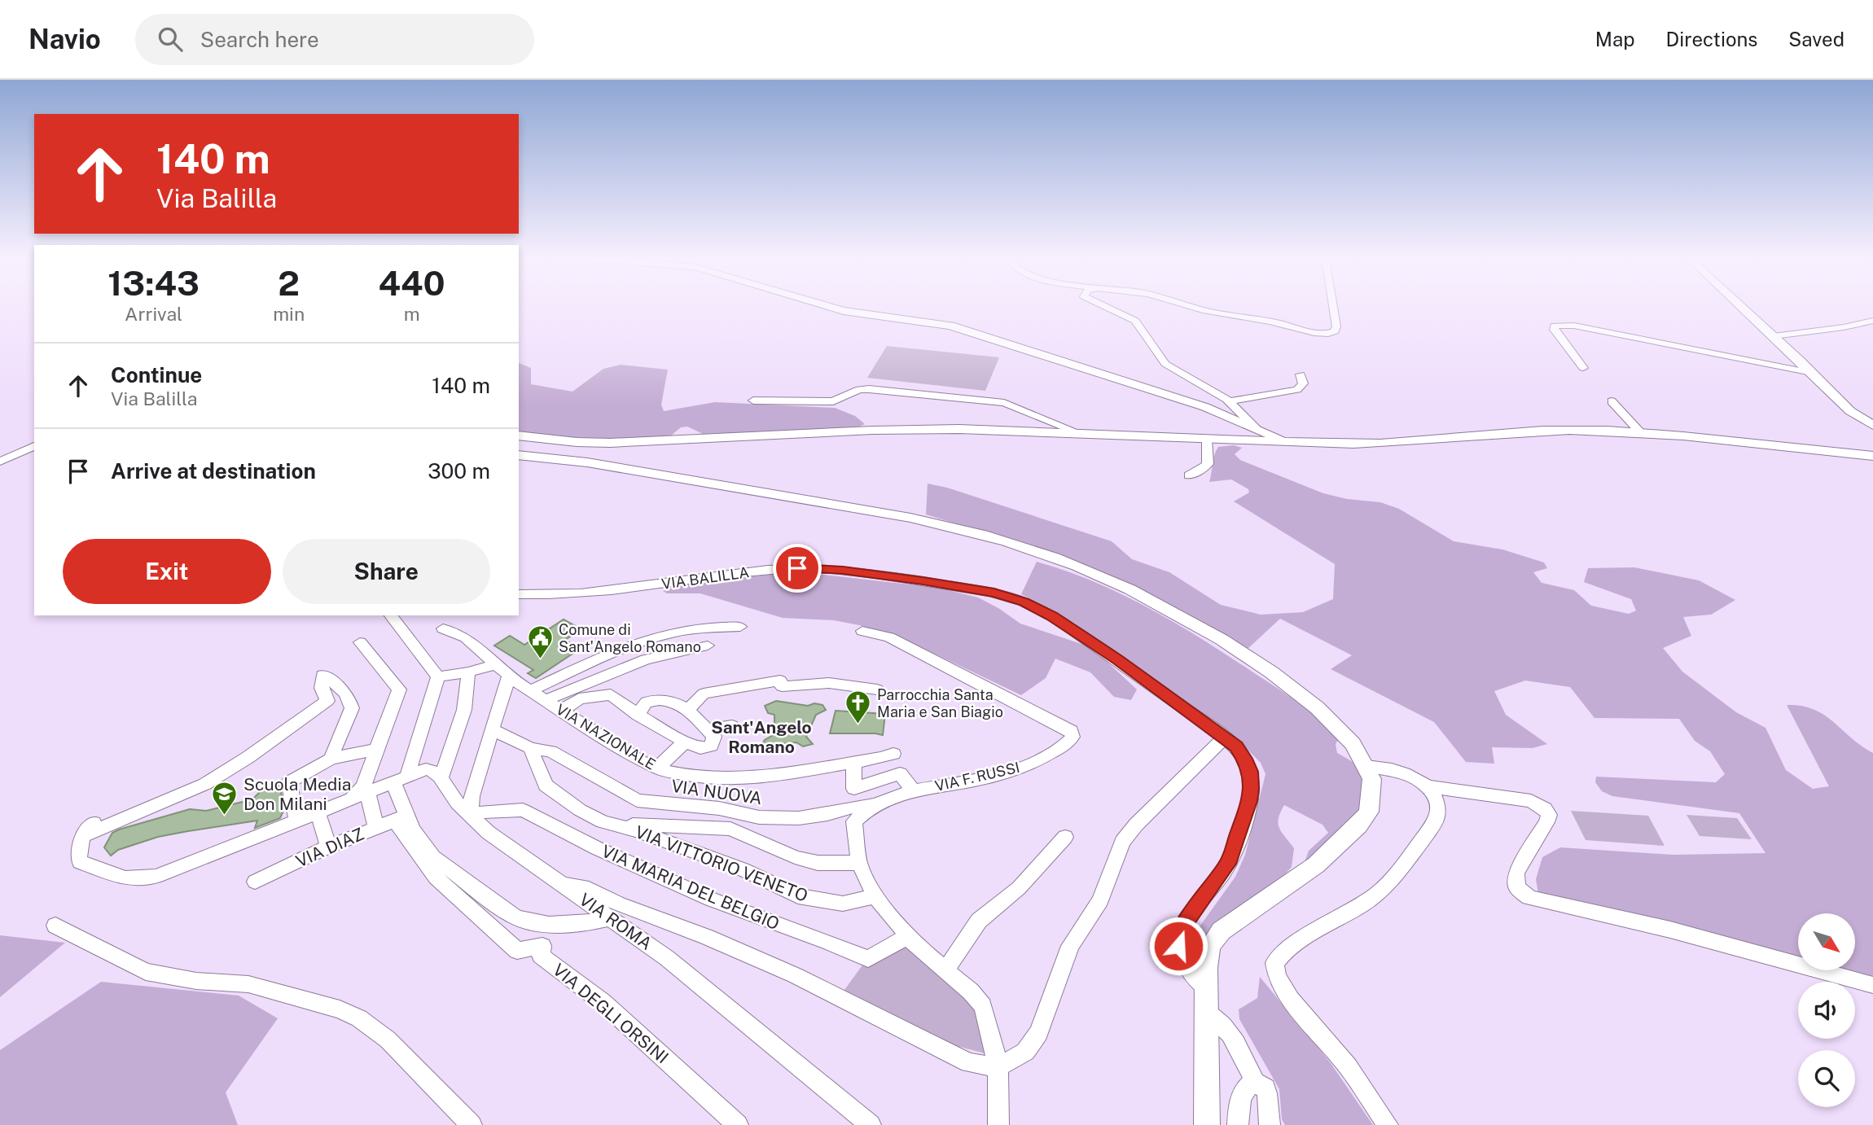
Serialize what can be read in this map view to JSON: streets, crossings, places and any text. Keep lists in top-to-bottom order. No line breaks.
{"streets":{"street":["VIA BALILLA","VIA NAZIONALE","VIA F. RUSSI","VIA NUOVA","VIA DIAZ","VIA VITTORIO VENETO","VIA MARIA DEL BELGIO","VIA ROMA","VIA DEGLI ORSINI"]},"crossings":[["VIA F. RUSSI","VIA NUOVA"],["VIA DIAZ","VIA DEGLI ORSINI"],["VIA MARIA DEL BELGIO","VIA ROMA"]],"districts":["Sant'Angelo Romano"],"places":{"public building":["Comune di Sant'Angelo Romano"],"church":["Parrocchia Santa Maria e San Biagio"],"school or university":["Scuola Media Don Milani"]},"north":"bottom right","page":{"header":"Navio","search":"Search here","nav":["Map","Directions","Saved"],"turn":["140 m","Via Balilla"],"eta":["13:43","Arrival","2","min","440","m"],"list":[{"name":"Continue","note":"Via Balilla","value":"140 m"},{"name":"Arrive at destination","value":"300 m"}],"buttons":["Exit","Share"]}}
